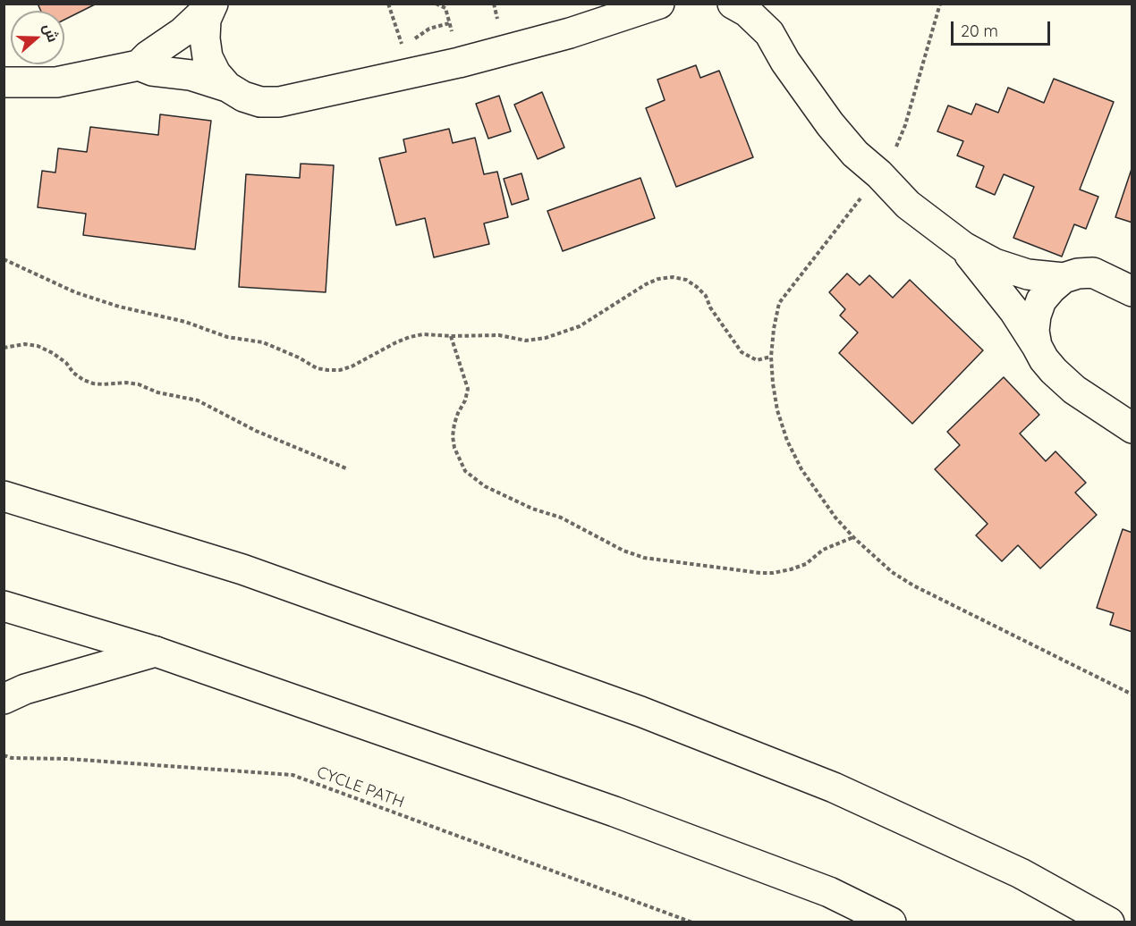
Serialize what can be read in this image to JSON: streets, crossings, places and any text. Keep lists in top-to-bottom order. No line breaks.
{"streets":{"path":["CYCLE PATH"]},"scale_bar":"20 m","north":"right"}
